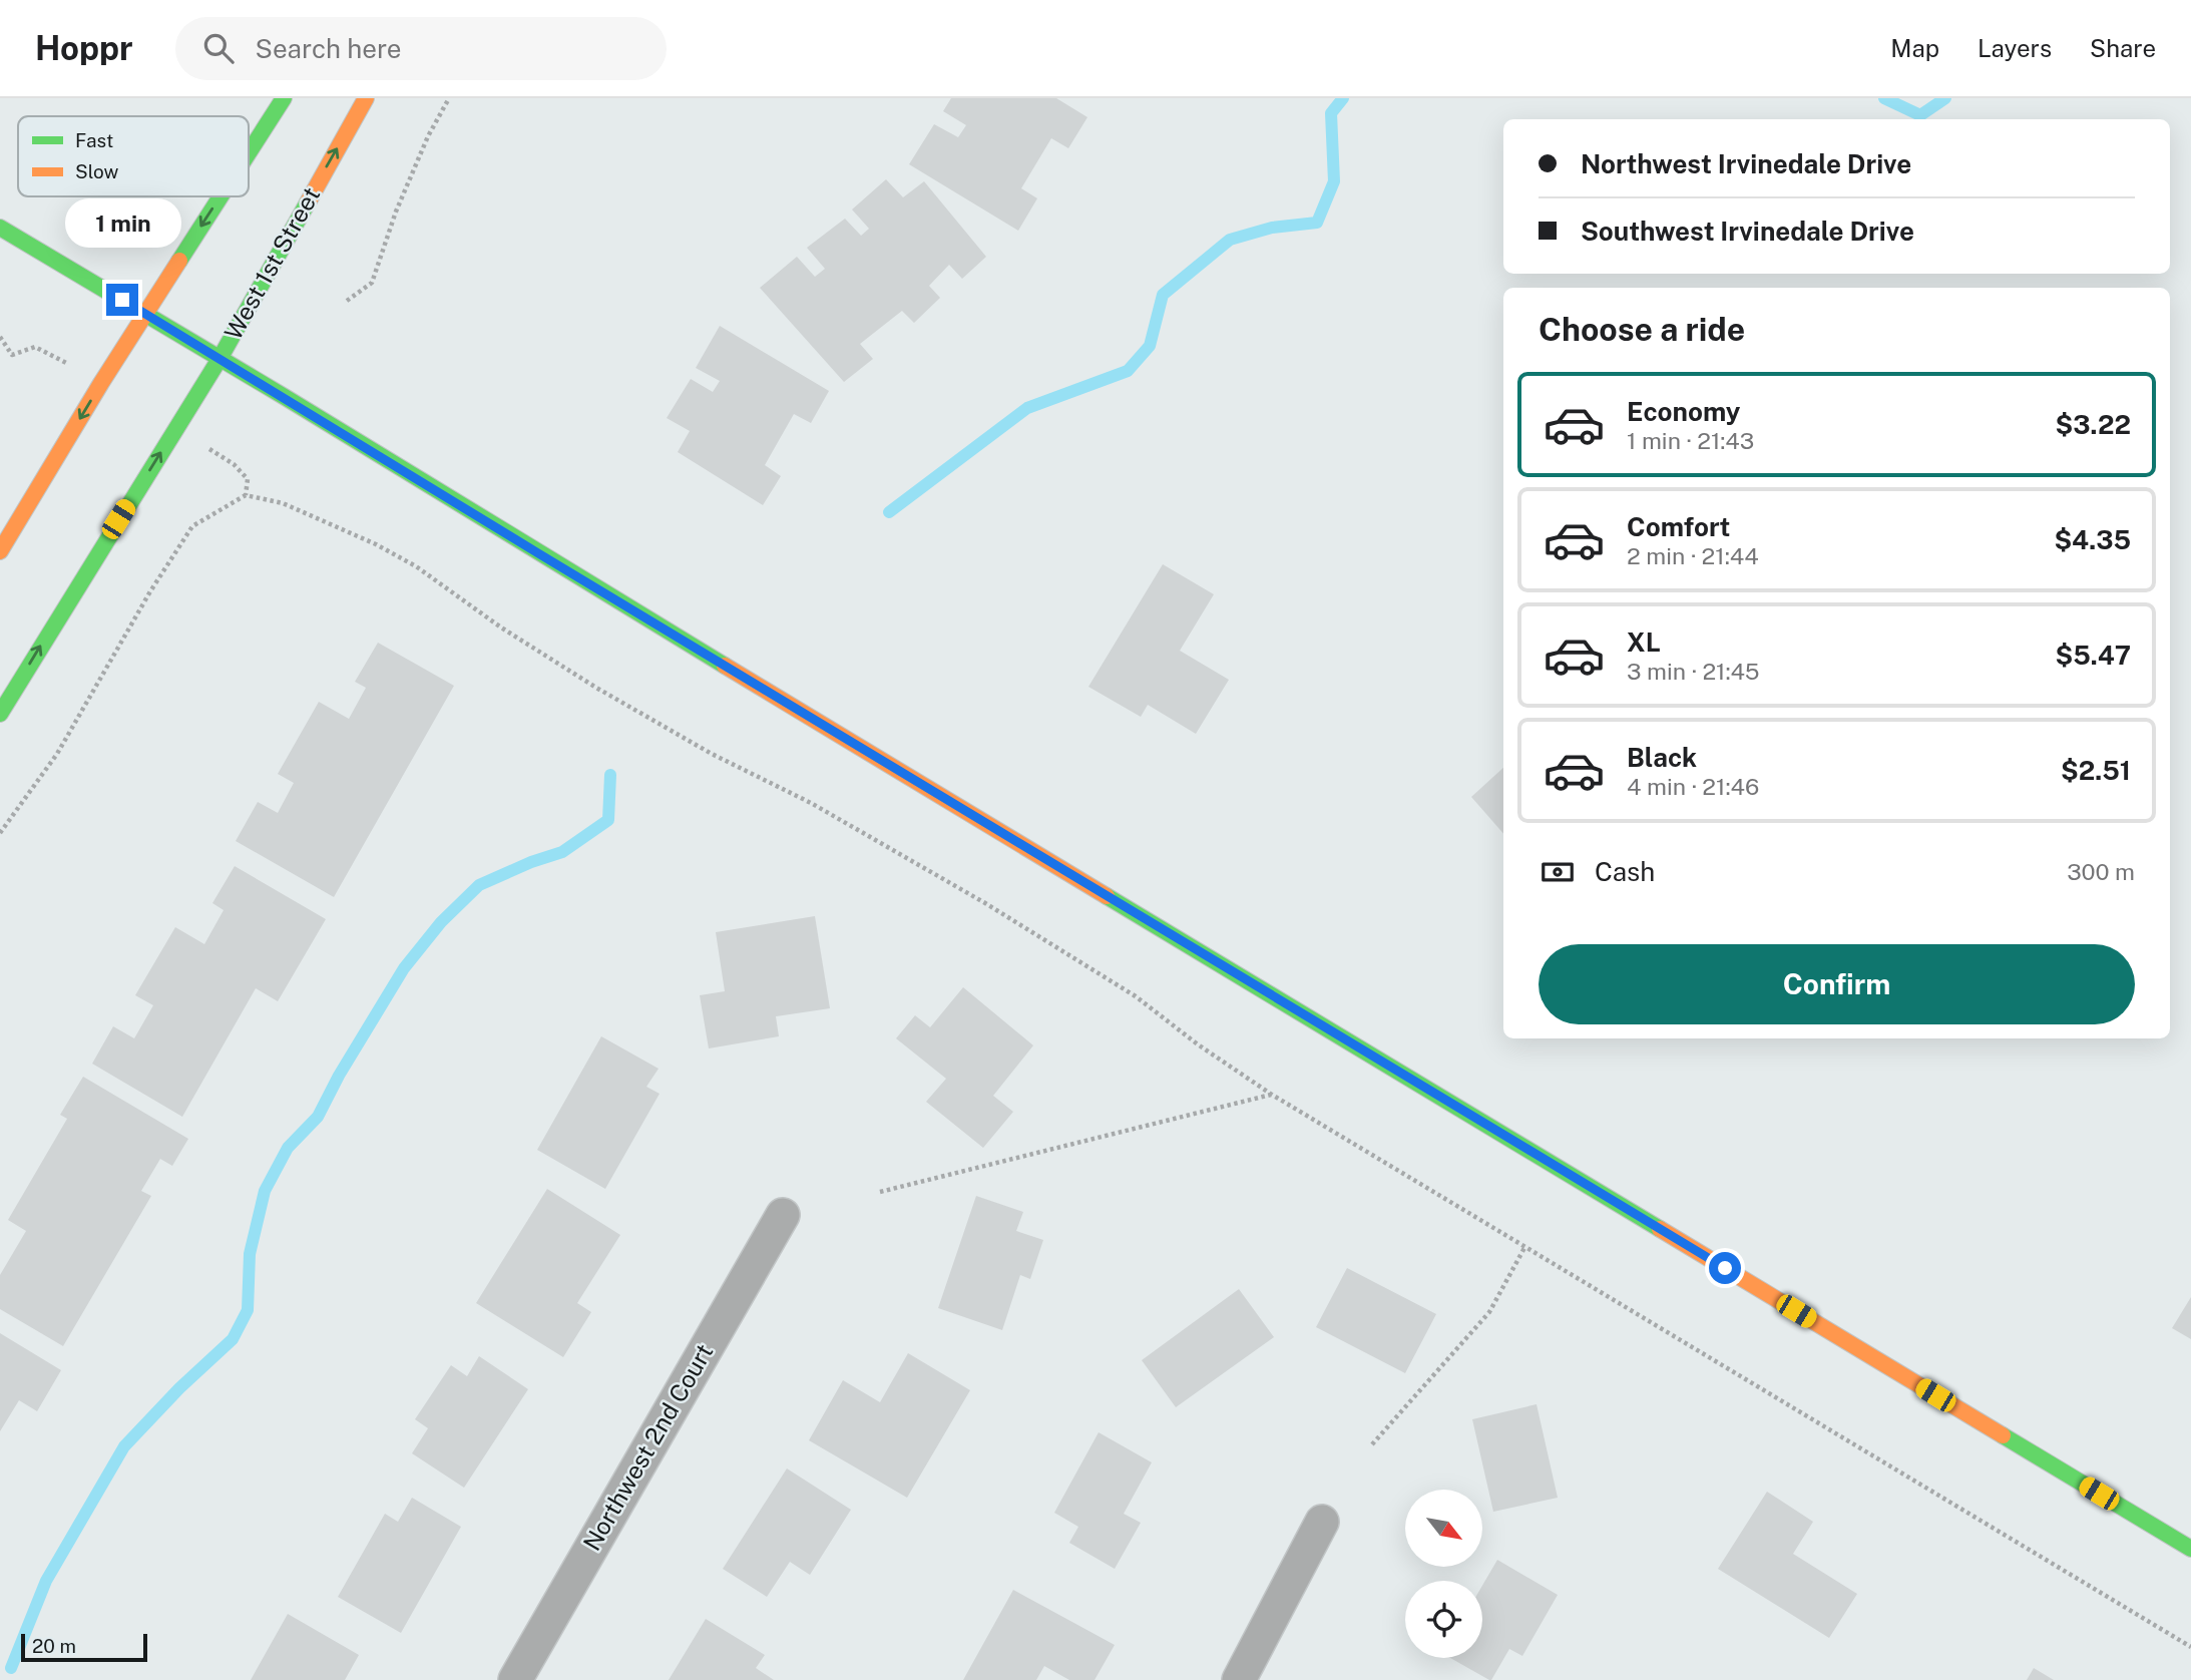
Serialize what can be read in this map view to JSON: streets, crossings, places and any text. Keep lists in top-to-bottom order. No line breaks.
{"streets":{"main road":["West 1st Street"],"street":["Northwest 2nd Court"]},"legend":["Fast","Slow"],"scale_bar":"20 m","north":"bottom right","page":{"header":"Hoppr","search":"Search here","nav":["Map","Layers","Share"],"banner":["Northwest Irvinedale Drive","Southwest Irvinedale Drive"],"bubble":"1 min","heading":"Choose a ride","list":[{"name":"Economy","note":"1 min · 21:43","value":"$3.22"},{"name":"Comfort","note":"2 min · 21:44","value":"$4.35"},{"name":"XL","note":"3 min · 21:45","value":"$5.47"},{"name":"Black","note":"4 min · 21:46","value":"$2.51"}],"pay":["Cash","300 m"],"buttons":"Confirm","scale":"20 m"}}
